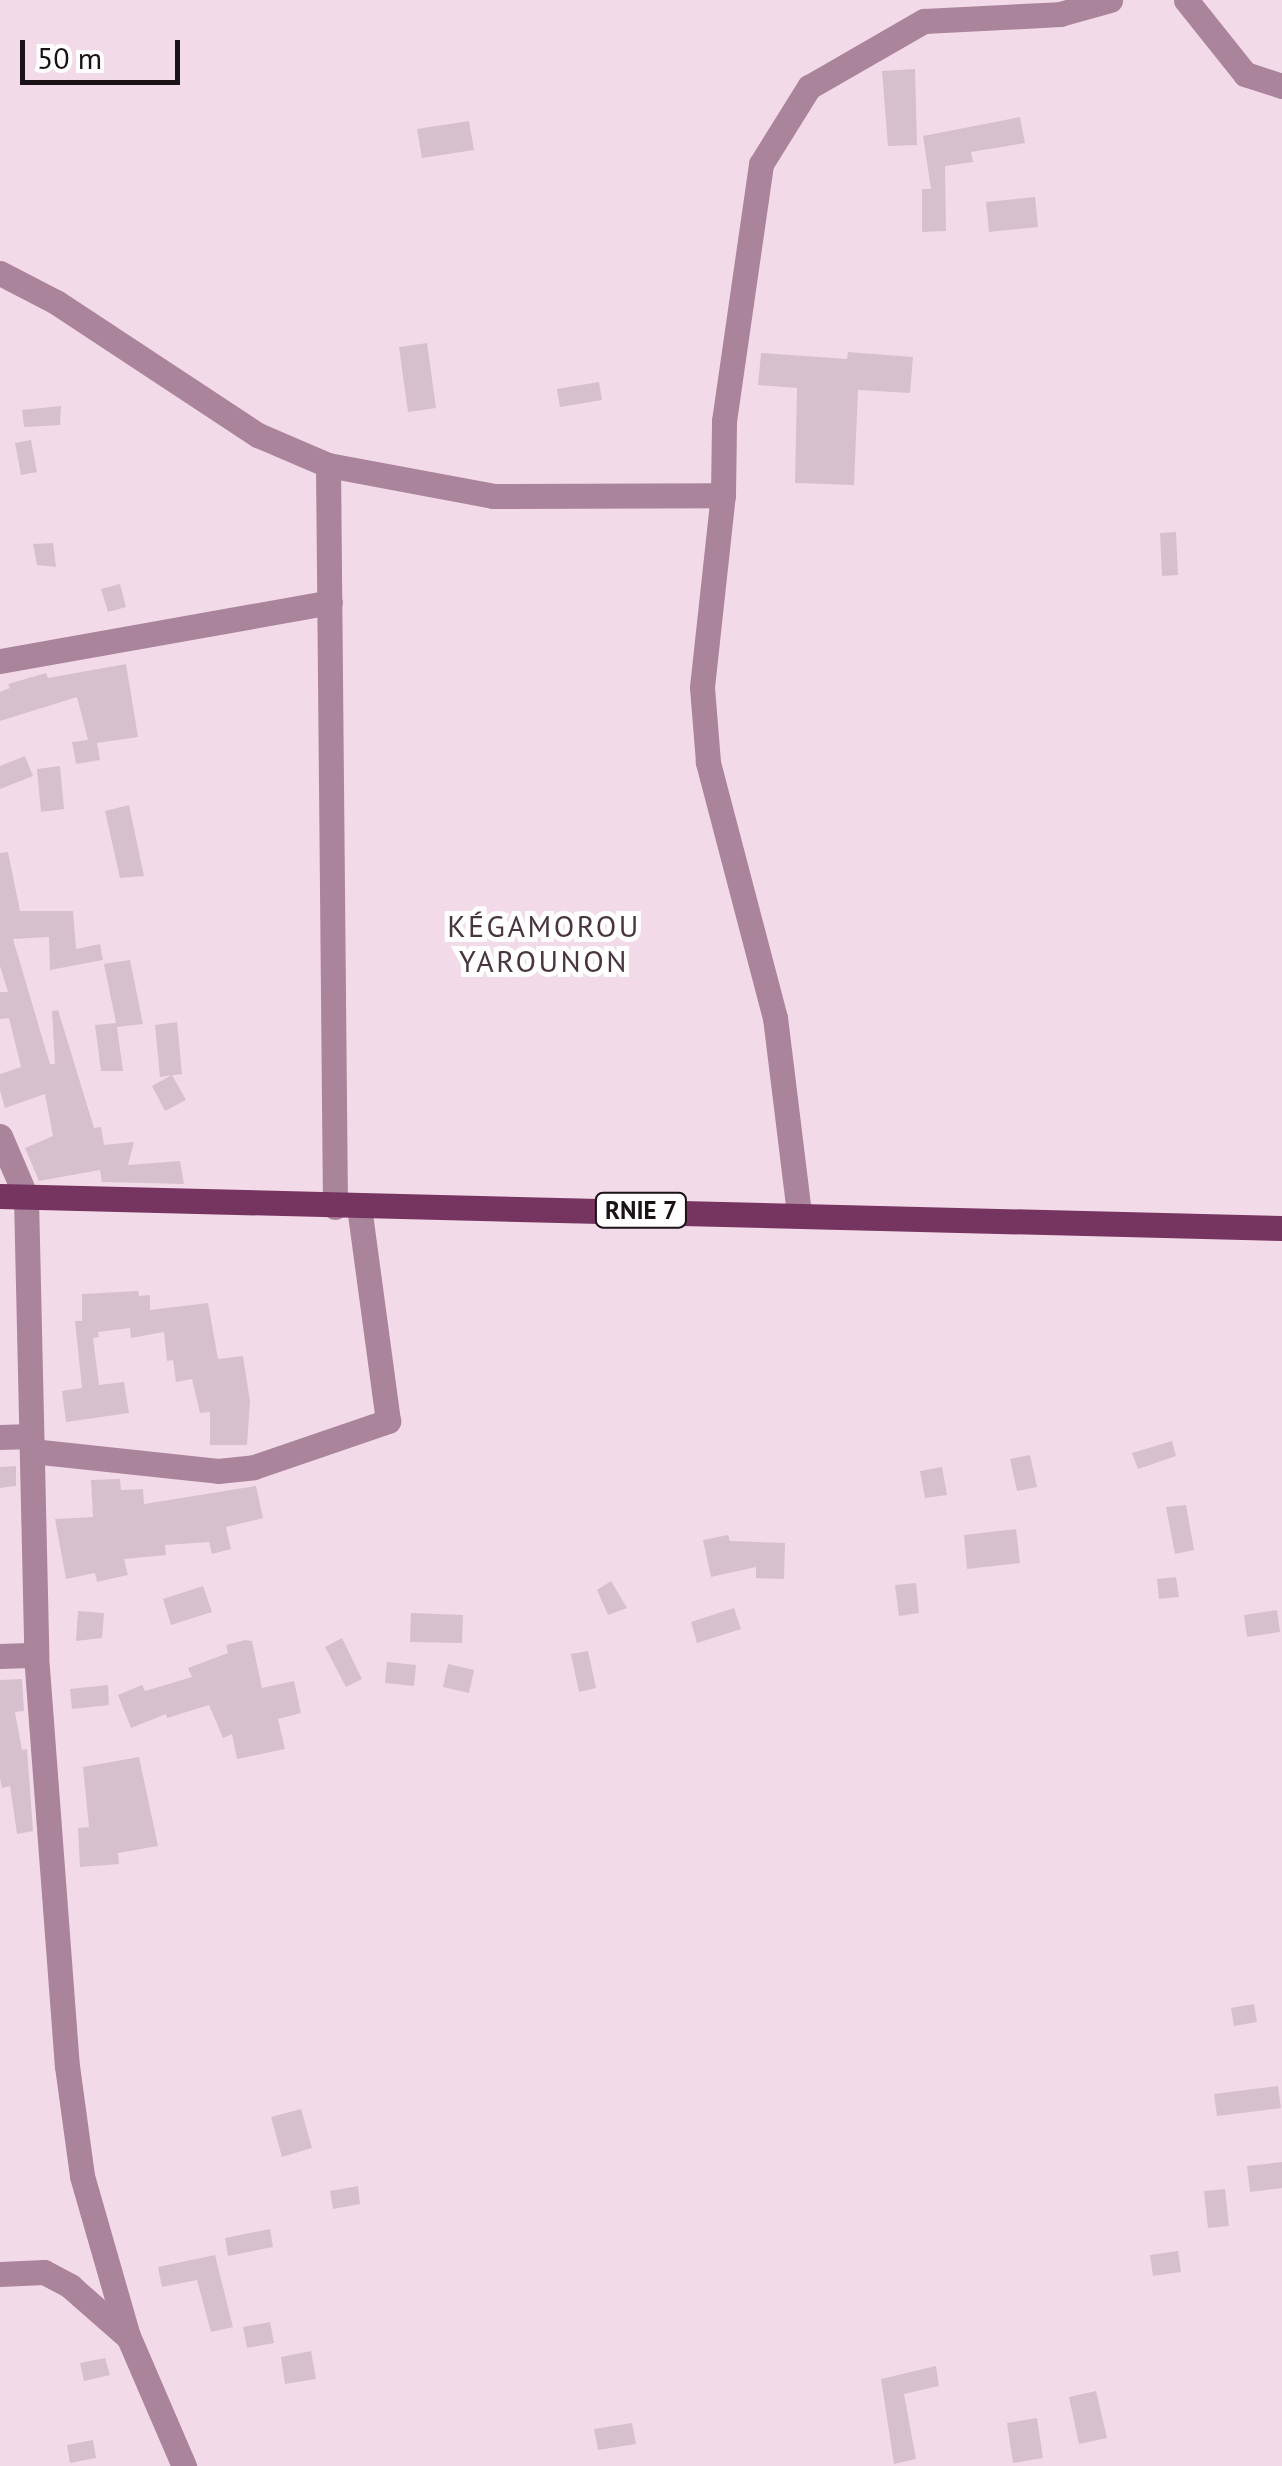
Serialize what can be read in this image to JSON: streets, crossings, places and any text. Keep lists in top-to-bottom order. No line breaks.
{"streets":{"main road":["RNIE 7"]},"districts":["KÉGAMOROU YAROUNON"],"scale_bar":"50 m"}
